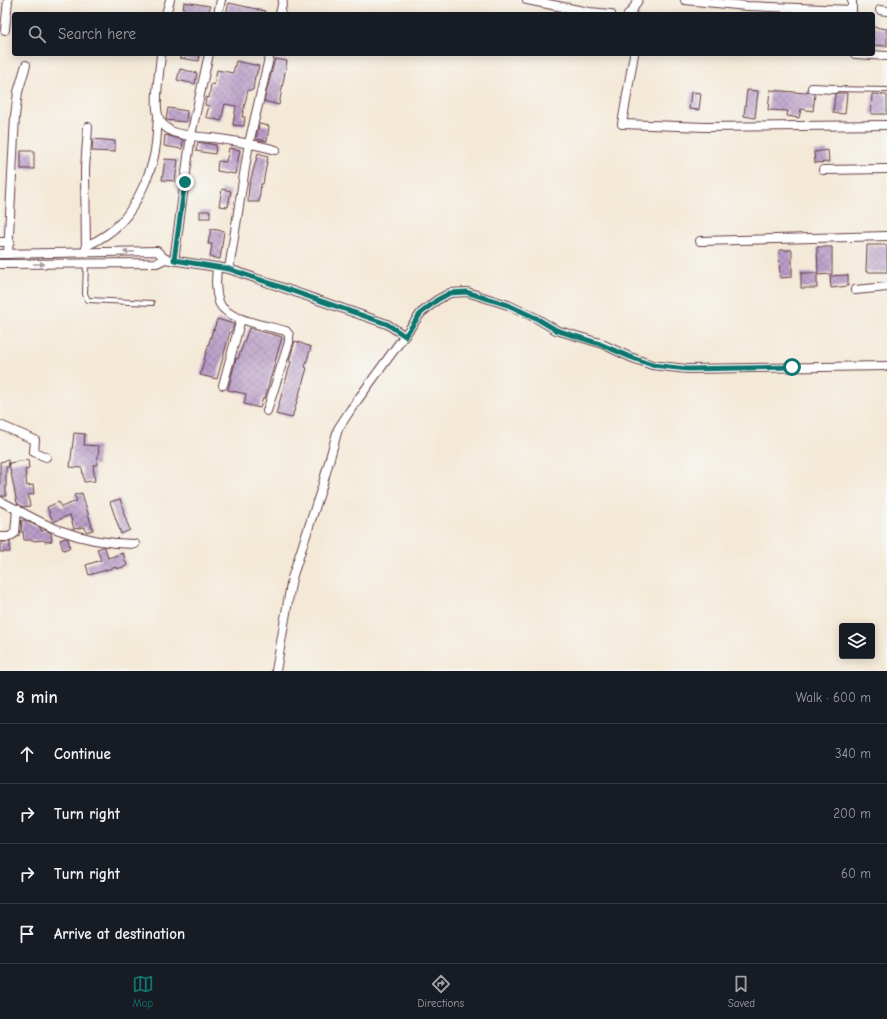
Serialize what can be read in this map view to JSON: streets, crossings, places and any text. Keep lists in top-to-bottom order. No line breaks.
{"page":{"search":"Search here","heading":["8 min","Walk · 600 m"],"list":[["Continue","340 m"],["Turn right","200 m"],["Turn right","60 m"],"Arrive at destination"],"nav":["Map","Directions","Saved"]}}
